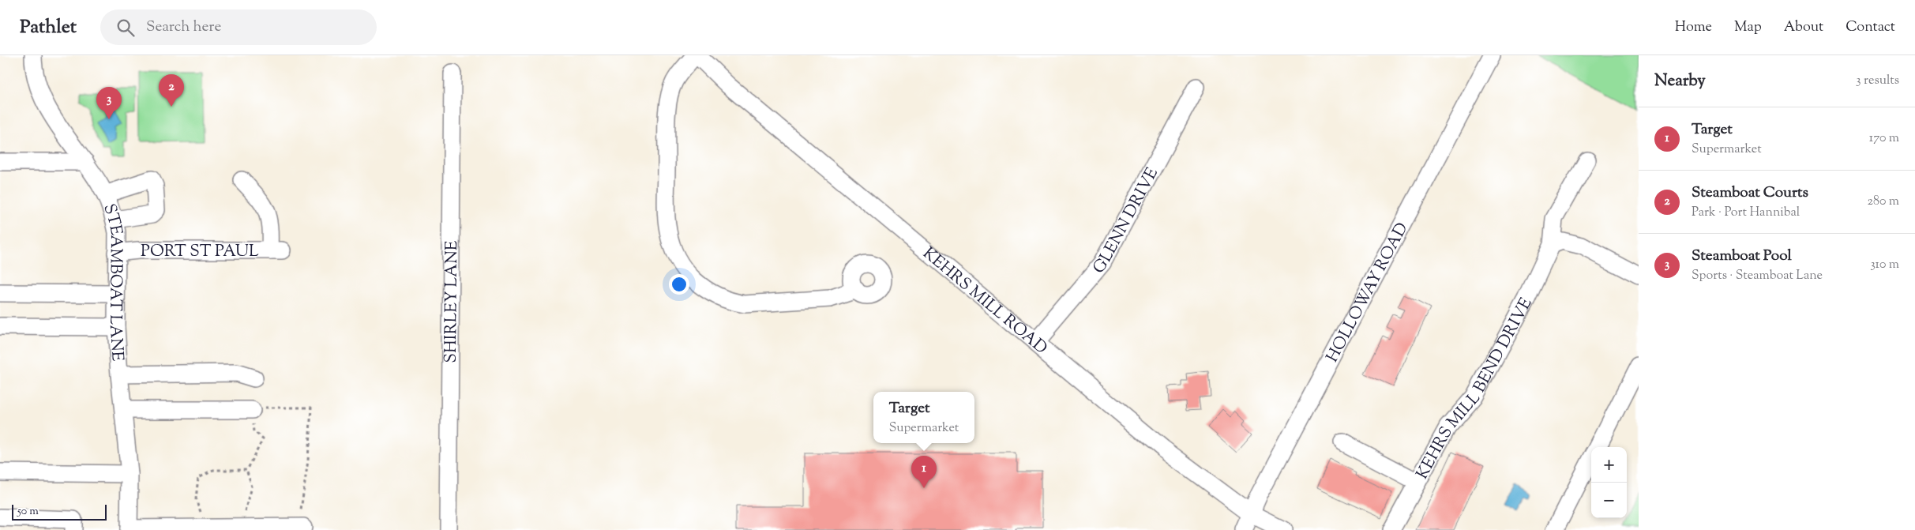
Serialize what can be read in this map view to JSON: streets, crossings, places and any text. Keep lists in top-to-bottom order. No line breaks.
{"streets":{"street":["GLENN DRIVE","PORT ST PAUL","STEAMBOAT LANE","HOLLOWAY ROAD","KEHRS MILL ROAD","SHIRLEY LANE","KEHRS MILL BEND DRIVE"]},"crossings":[["GLENN DRIVE","KEHRS MILL ROAD"],["PORT ST PAUL","STEAMBOAT LANE"],["HOLLOWAY ROAD","KEHRS MILL ROAD"]],"scale_bar":"50 m","page":{"header":"Pathlet","search":"Search here","nav":["Home","Map","About","Contact"],"heading":["Nearby","3 results"],"pins":["2","3","1"],"list":[{"mark":"1","name":"Target","note":"Supermarket","value":"170 m"},{"mark":"2","name":"Steamboat Courts","note":"Park · Port Hannibal","value":"280 m"},{"mark":"3","name":"Steamboat Pool","note":"Sports · Steamboat Lane","value":"310 m"}],"popup":["Target","Supermarket"],"map_buttons":["+","−"],"scale":"50 m"}}
